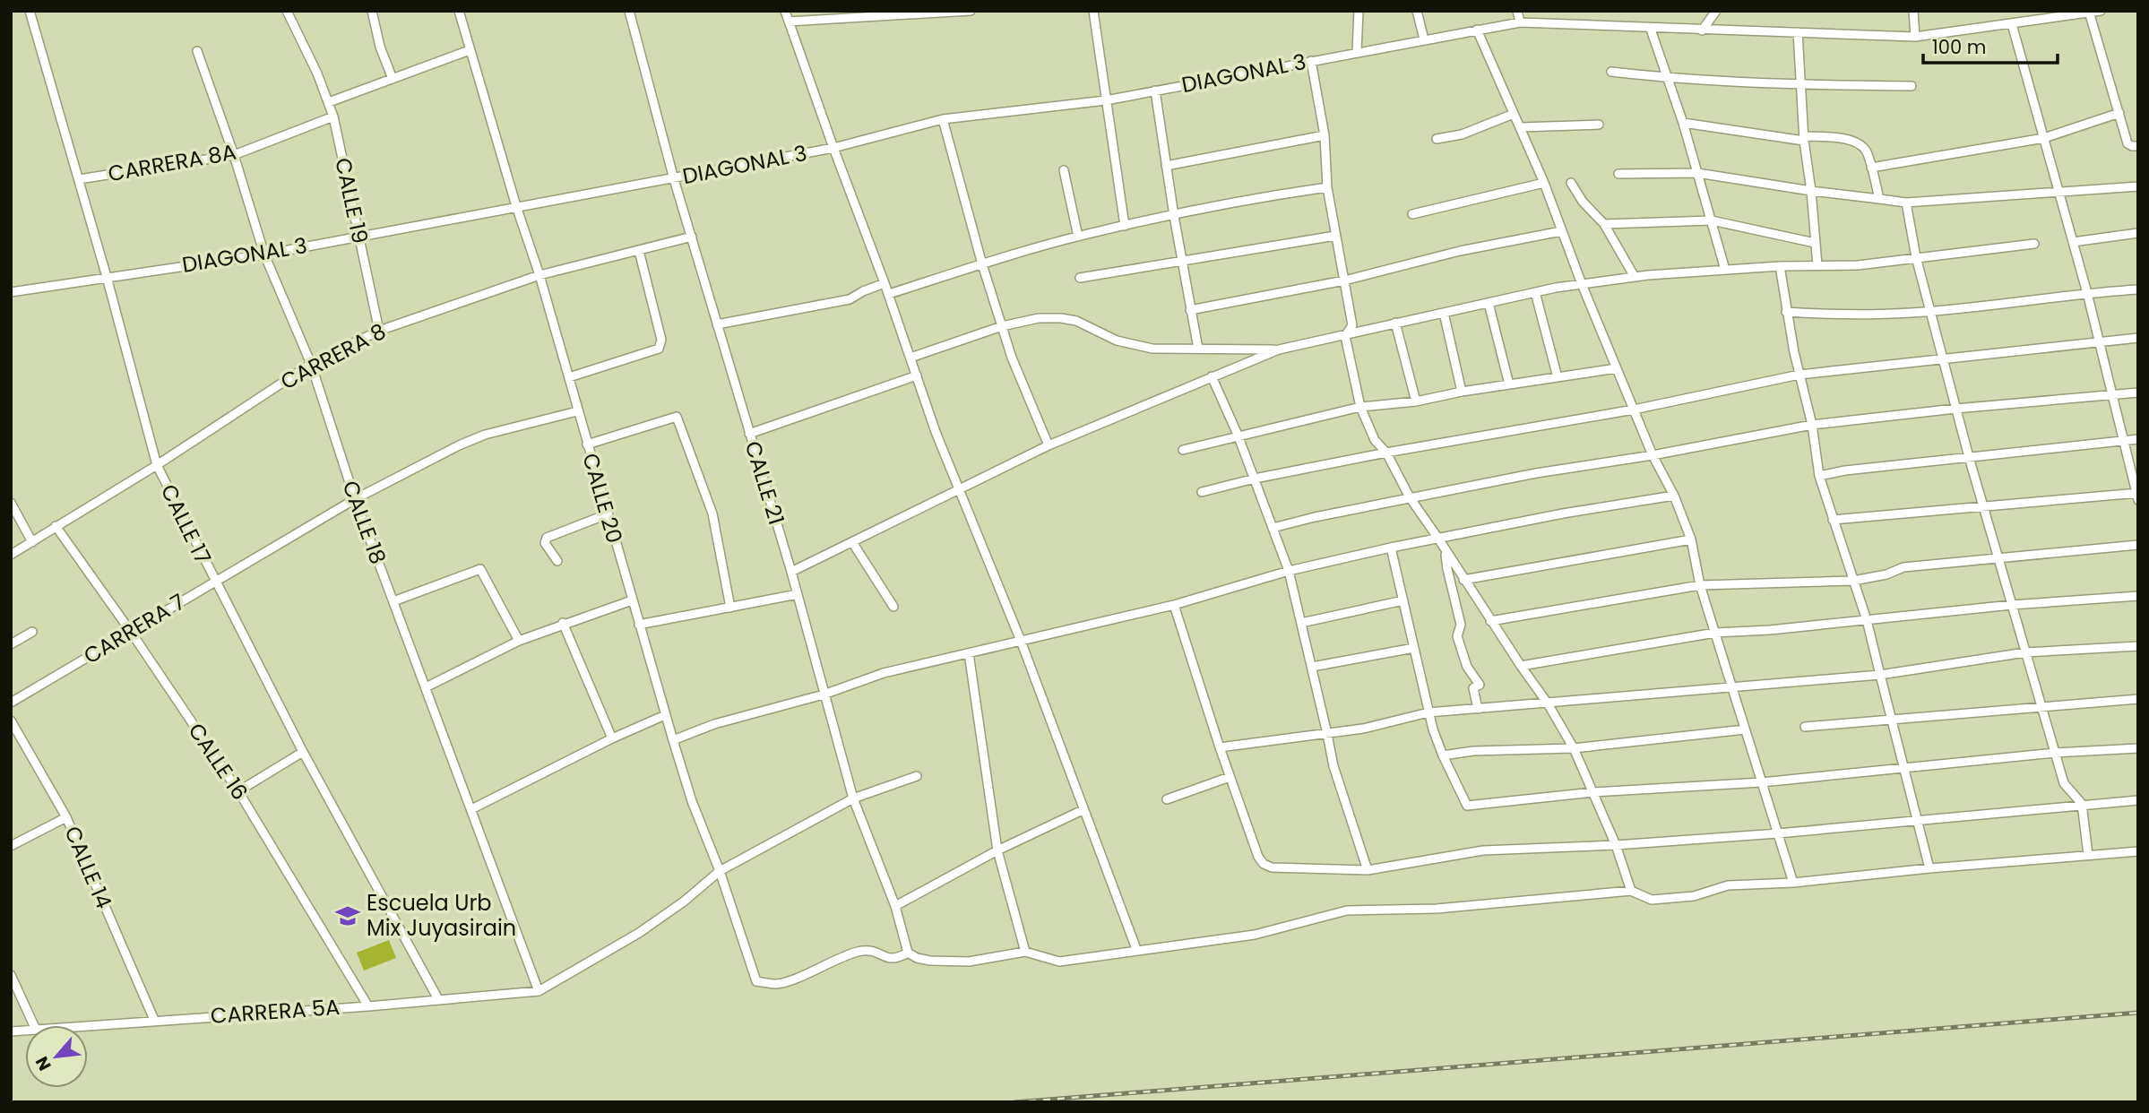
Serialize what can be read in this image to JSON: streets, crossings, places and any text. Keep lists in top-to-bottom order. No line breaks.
{"streets":{"street":["DIAGONAL 3","CARRERA 8A","CALLE 19","CARRERA 8","CALLE 21","CALLE 20","CALLE 18","CALLE 17","CARRERA 7","CALLE 16","CALLE 14","CARRERA 5A"]},"crossings":[["DIAGONAL 3","CALLE 19"],["DIAGONAL 3","CALLE 21"],["DIAGONAL 3","CALLE 20"],["DIAGONAL 3","CALLE 18"],["DIAGONAL 3","CALLE 17"],["CARRERA 8A","CALLE 19"],["CARRERA 8A","CALLE 18"],["CARRERA 8A","CALLE 17"],["CALLE 19","CARRERA 8"],["CARRERA 8","CALLE 21"],["CARRERA 8","CALLE 20"],["CARRERA 8","CALLE 18"],["CARRERA 8","CALLE 17"],["CARRERA 8","CALLE 16"],["CALLE 21","CALLE 20"],["CALLE 20","CARRERA 7"],["CALLE 18","CARRERA 7"],["CALLE 18","CARRERA 5A"],["CALLE 17","CARRERA 7"],["CALLE 17","CARRERA 5A"],["CARRERA 7","CALLE 16"],["CALLE 16","CARRERA 5A"],["CALLE 14","CARRERA 5A"]],"places":{"school or university":["Escuela Urb Mix Juyasirain"]},"scale_bar":"100 m","north":"bottom left"}
